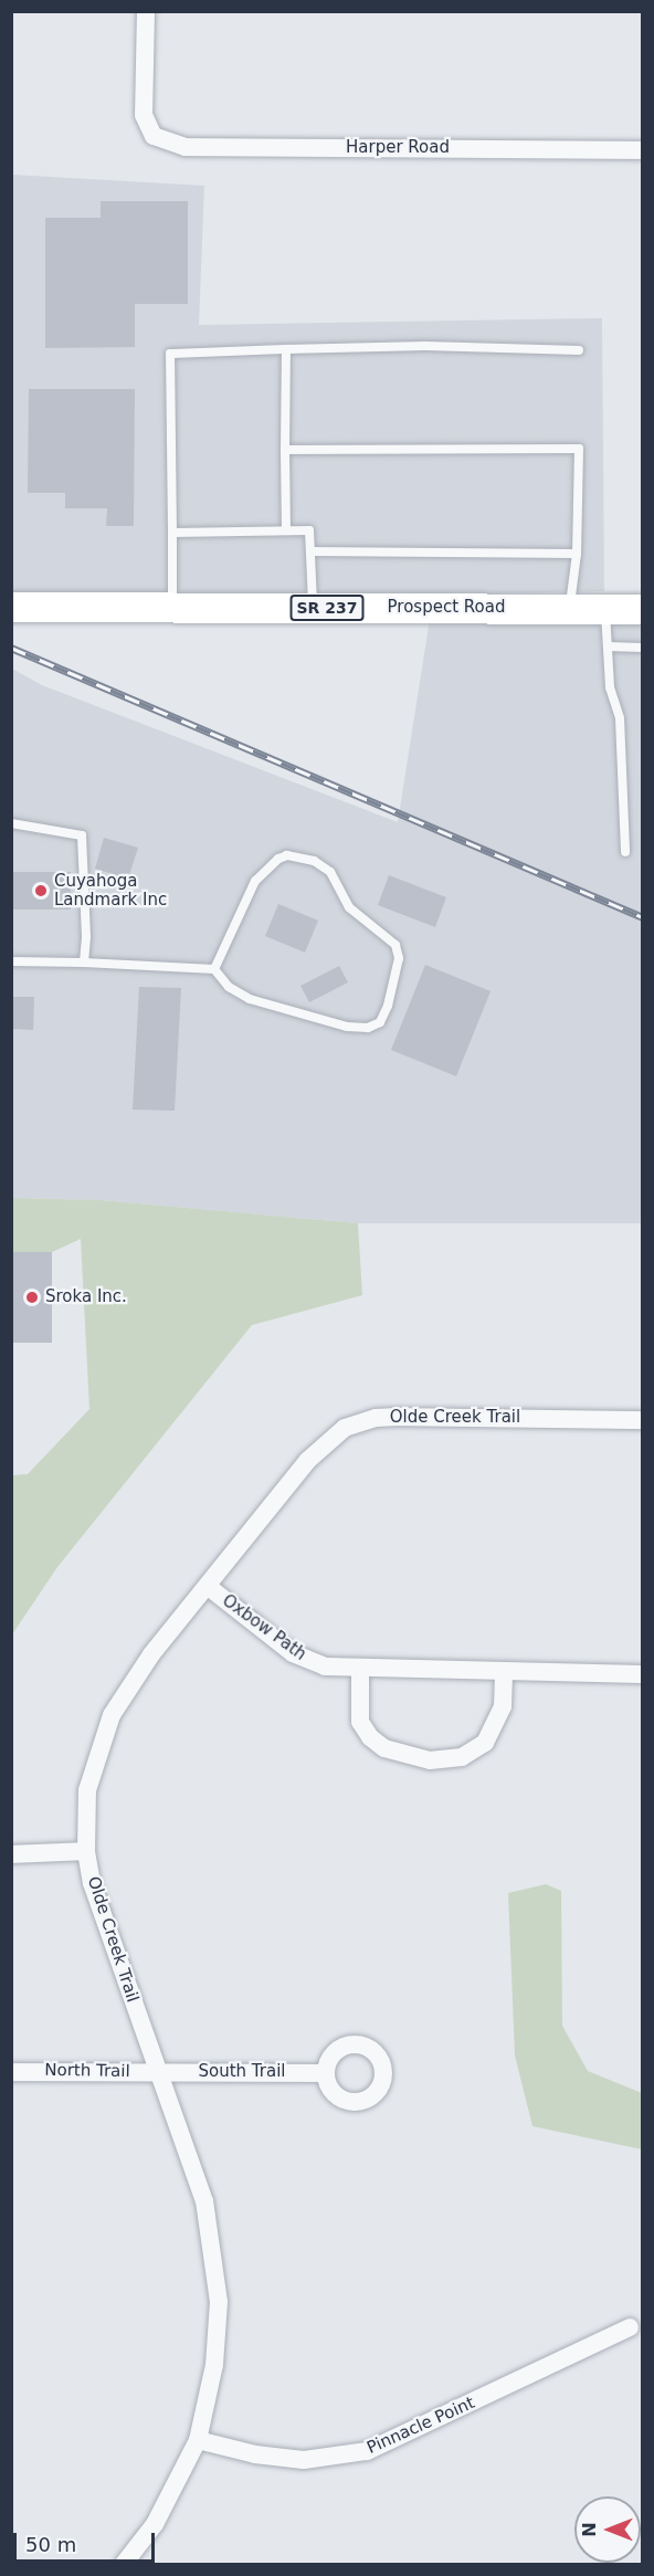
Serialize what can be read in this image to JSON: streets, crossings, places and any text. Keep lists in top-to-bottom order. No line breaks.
{"streets":{"main road":["SR 237","Prospect Road"],"street":["Harper Road","Olde Creek Trail","Oxbow Path","North Trail","South Trail","Pinnacle Point"]},"crossings":[["Olde Creek Trail","Oxbow Path"],["Olde Creek Trail","North Trail"],["Olde Creek Trail","South Trail"],["Olde Creek Trail","Pinnacle Point"],["North Trail","South Trail"]],"places":["Cuyahoga Landmark Inc","Sroka Inc."],"scale_bar":"50 m","north":"left"}
